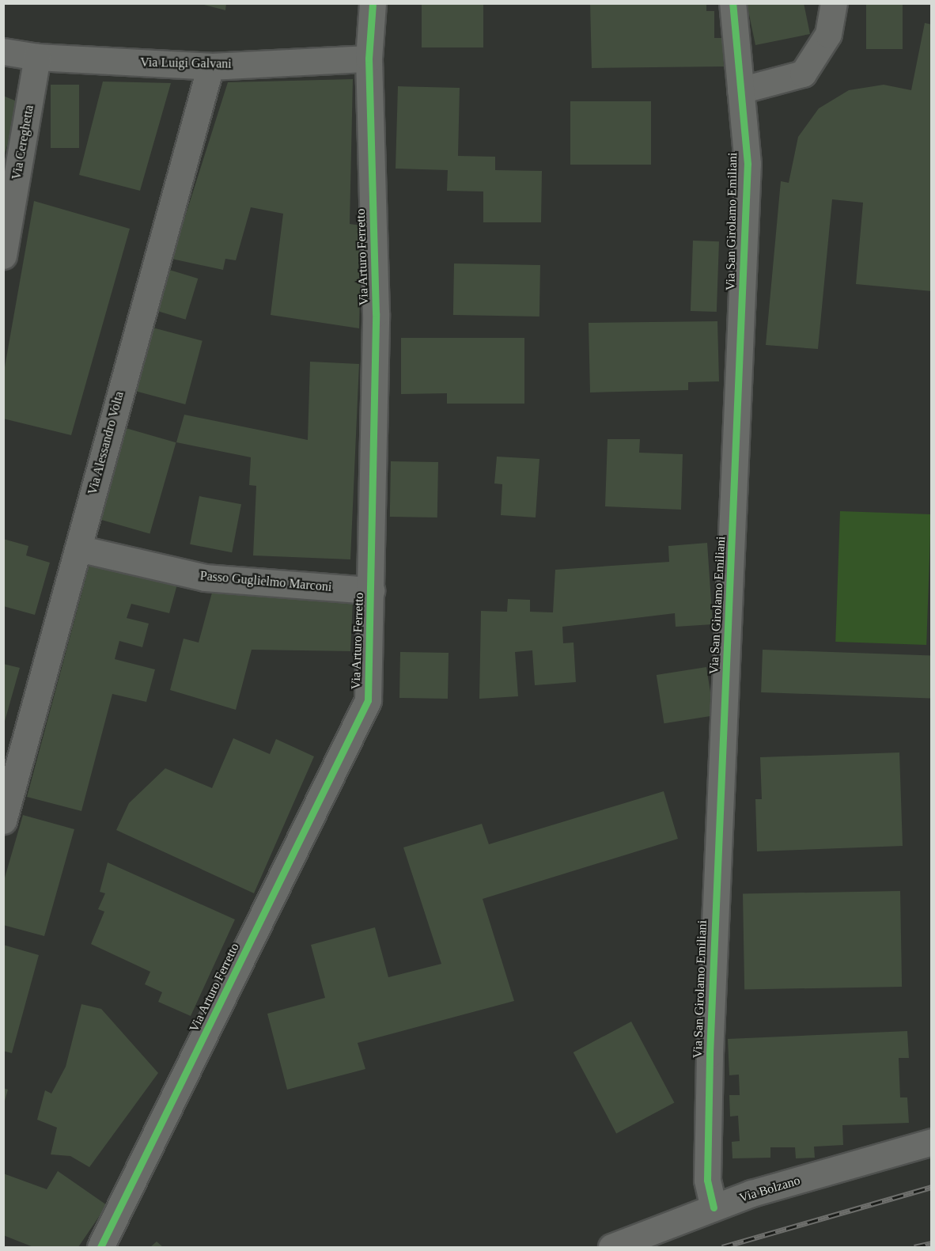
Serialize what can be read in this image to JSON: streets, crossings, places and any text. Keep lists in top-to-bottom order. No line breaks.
{"streets":{"street":["Via Luigi Galvani","Via Cereghetta","Via San Girolamo Emiliani","Via Arturo Ferretto","Via Alessandro Volta","Passo Guglielmo Marconi","Via Bolzano"]},"crossings":[["Via Luigi Galvani","Via Cereghetta"],["Via Luigi Galvani","Via Arturo Ferretto"],["Via Luigi Galvani","Via Alessandro Volta"],["Via San Girolamo Emiliani","Via Bolzano"],["Via Arturo Ferretto","Passo Guglielmo Marconi"],["Via Alessandro Volta","Passo Guglielmo Marconi"]]}
